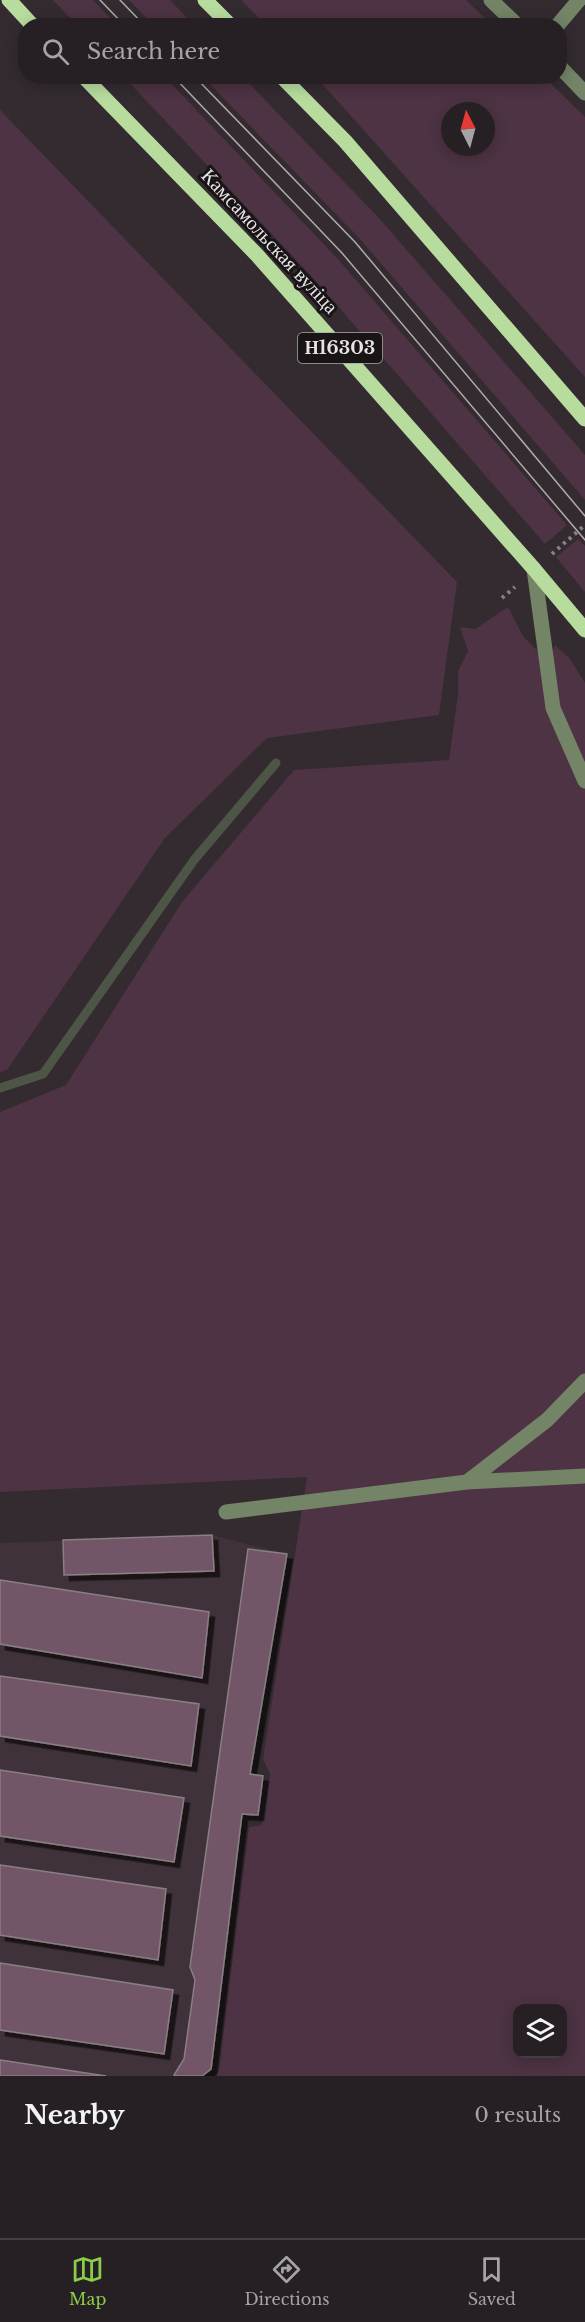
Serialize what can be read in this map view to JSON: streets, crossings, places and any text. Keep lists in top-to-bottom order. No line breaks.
{"streets":{"main road":["Камсамольская вуліца","Н16303"]},"north":"top","page":{"search":"Search here","heading":["Nearby","0 results"],"nav":["Map","Directions","Saved"]}}
